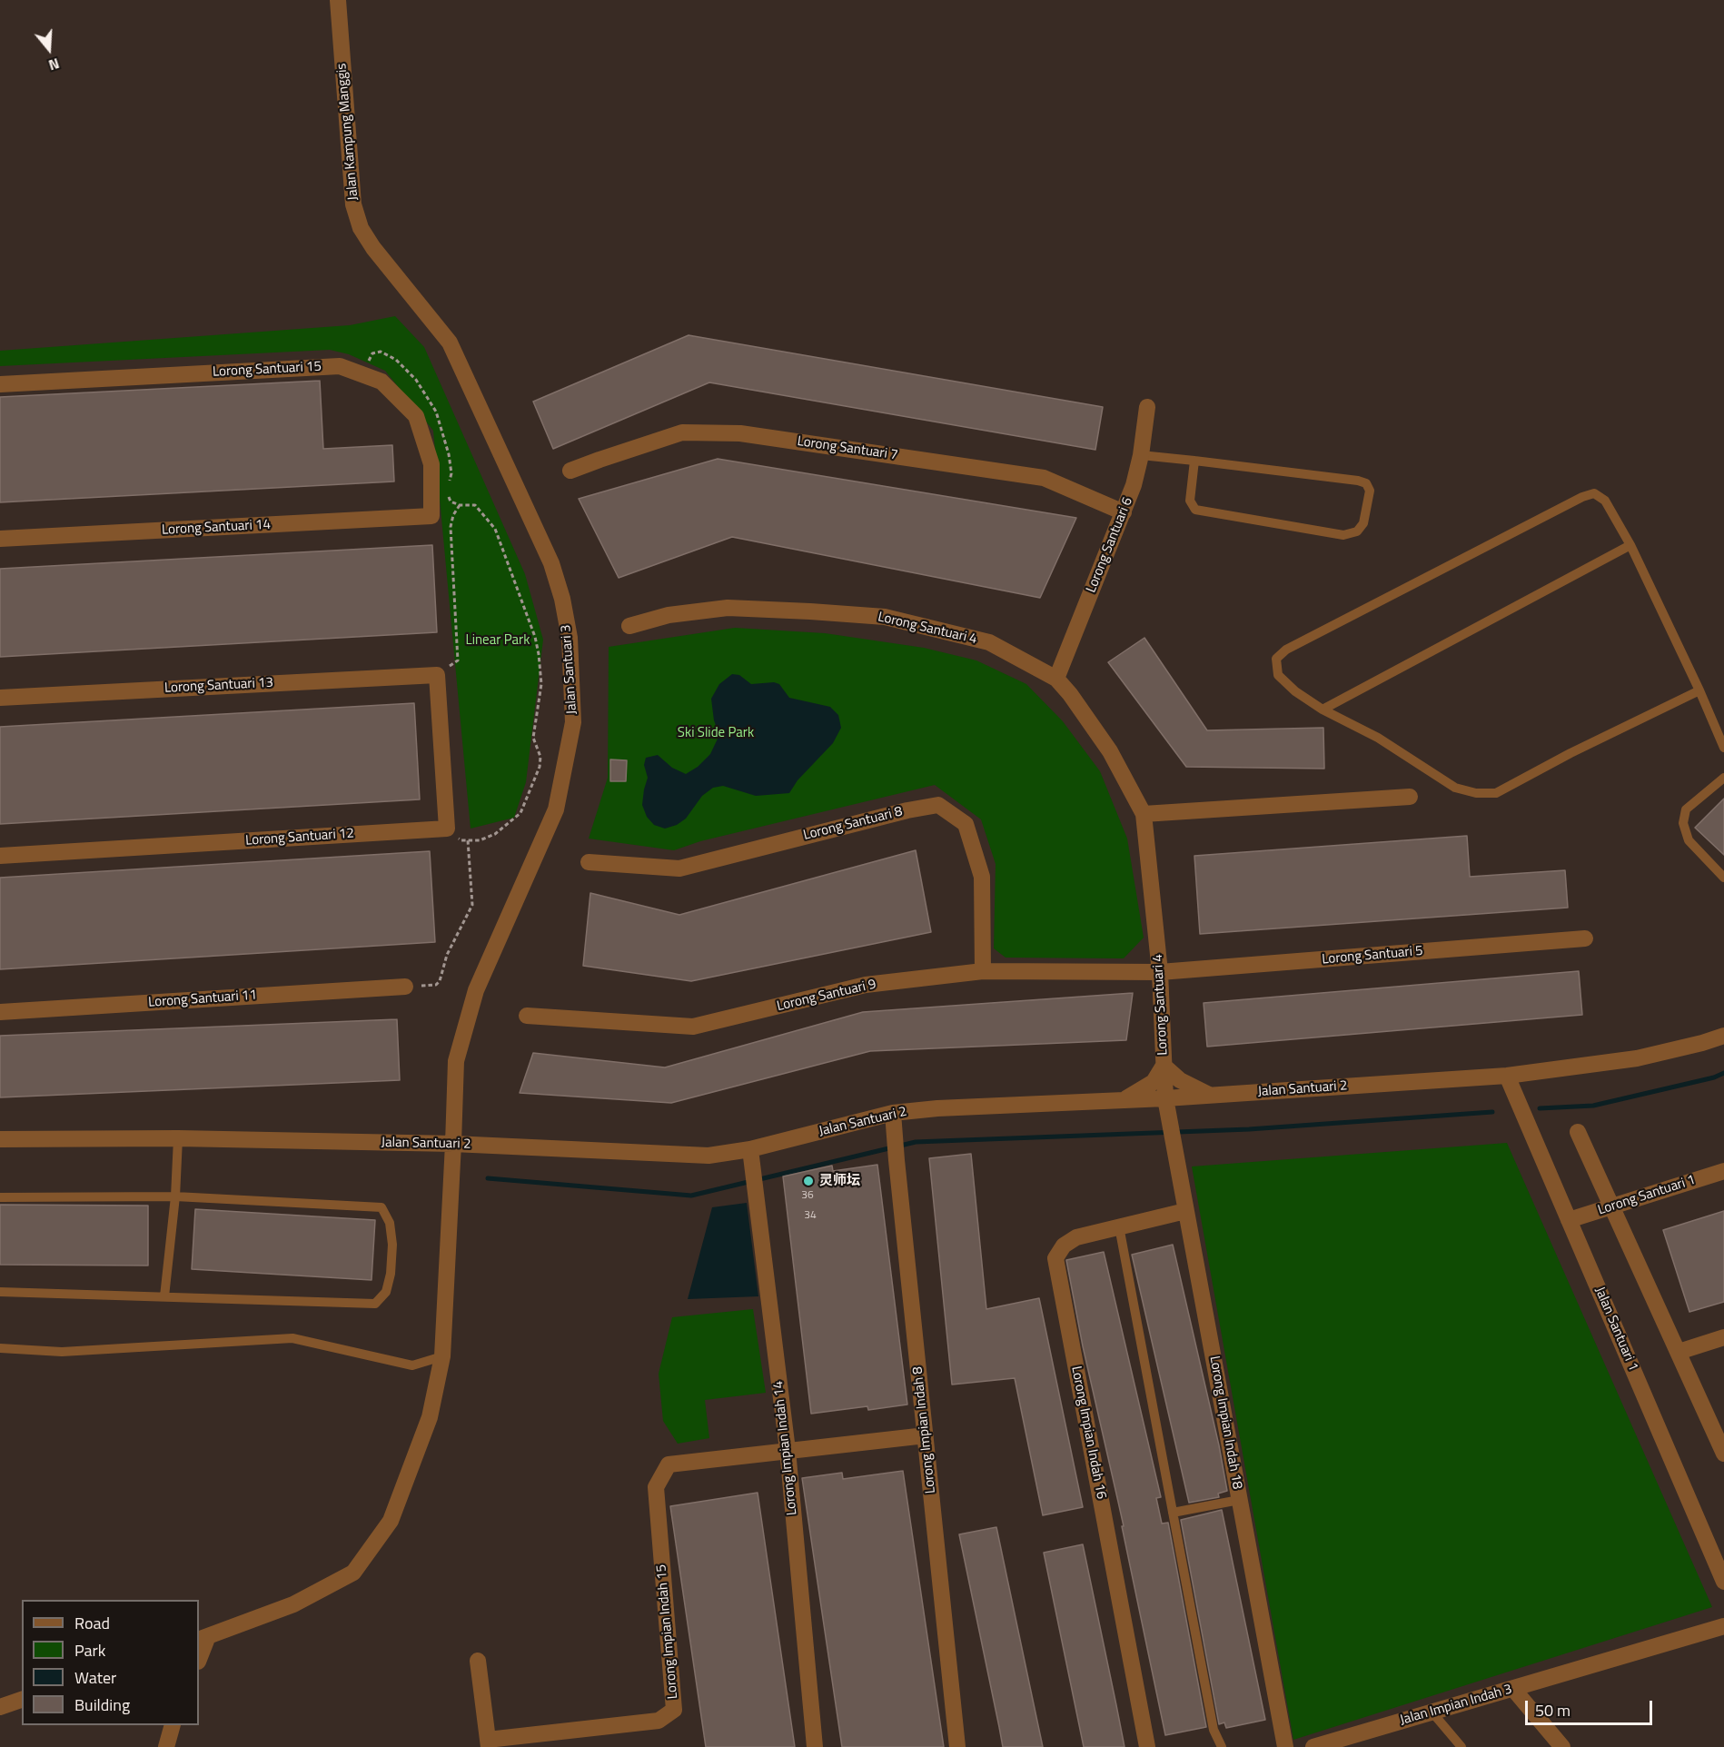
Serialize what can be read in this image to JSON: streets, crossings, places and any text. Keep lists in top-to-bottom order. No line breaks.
{"streets":{"street":["Jalan Kampung Manggis","Lorong Santuari 15","Lorong Santuari 7","Lorong Santuari 14","Lorong Santuari 6","Lorong Santuari 4","Jalan Santuari 3","Lorong Santuari 13","Lorong Santuari 8","Lorong Santuari 12","Lorong Santuari 5","Lorong Santuari 9","Lorong Santuari 11","Jalan Santuari 2","Lorong Santuari 1","Jalan Santuari 1","Lorong Impian Indah 18","Lorong Impian Indah 8","Lorong Impian Indah 16","Lorong Impian Indah 14","Lorong Impian Indah 15","Jalan Impian Indah 3"]},"crossings":[["Jalan Kampung Manggis","Jalan Santuari 3"],["Lorong Santuari 15","Lorong Santuari 14"],["Lorong Santuari 7","Lorong Santuari 6"],["Lorong Santuari 6","Lorong Santuari 4"],["Lorong Santuari 4","Lorong Santuari 5"],["Lorong Santuari 4","Lorong Santuari 9"],["Lorong Santuari 4","Jalan Santuari 2"],["Lorong Santuari 4","Lorong Impian Indah 18"],["Jalan Santuari 3","Jalan Santuari 2"],["Lorong Santuari 8","Lorong Santuari 9"],["Lorong Santuari 5","Lorong Santuari 9"],["Jalan Santuari 2","Jalan Santuari 1"],["Jalan Santuari 2","Lorong Impian Indah 18"],["Jalan Santuari 2","Lorong Impian Indah 8"],["Jalan Santuari 2","Lorong Impian Indah 14"],["Lorong Santuari 1","Jalan Santuari 1"],["Lorong Impian Indah 18","Lorong Impian Indah 16"],["Lorong Impian Indah 14","Lorong Impian Indah 15"]],"parks":["Linear Park","Ski Slide Park"],"places":["灵师坛"],"house_numbers":["36","34"],"legend":["Road","Park","Water","Building"],"scale_bar":"50 m","north":"bottom"}
